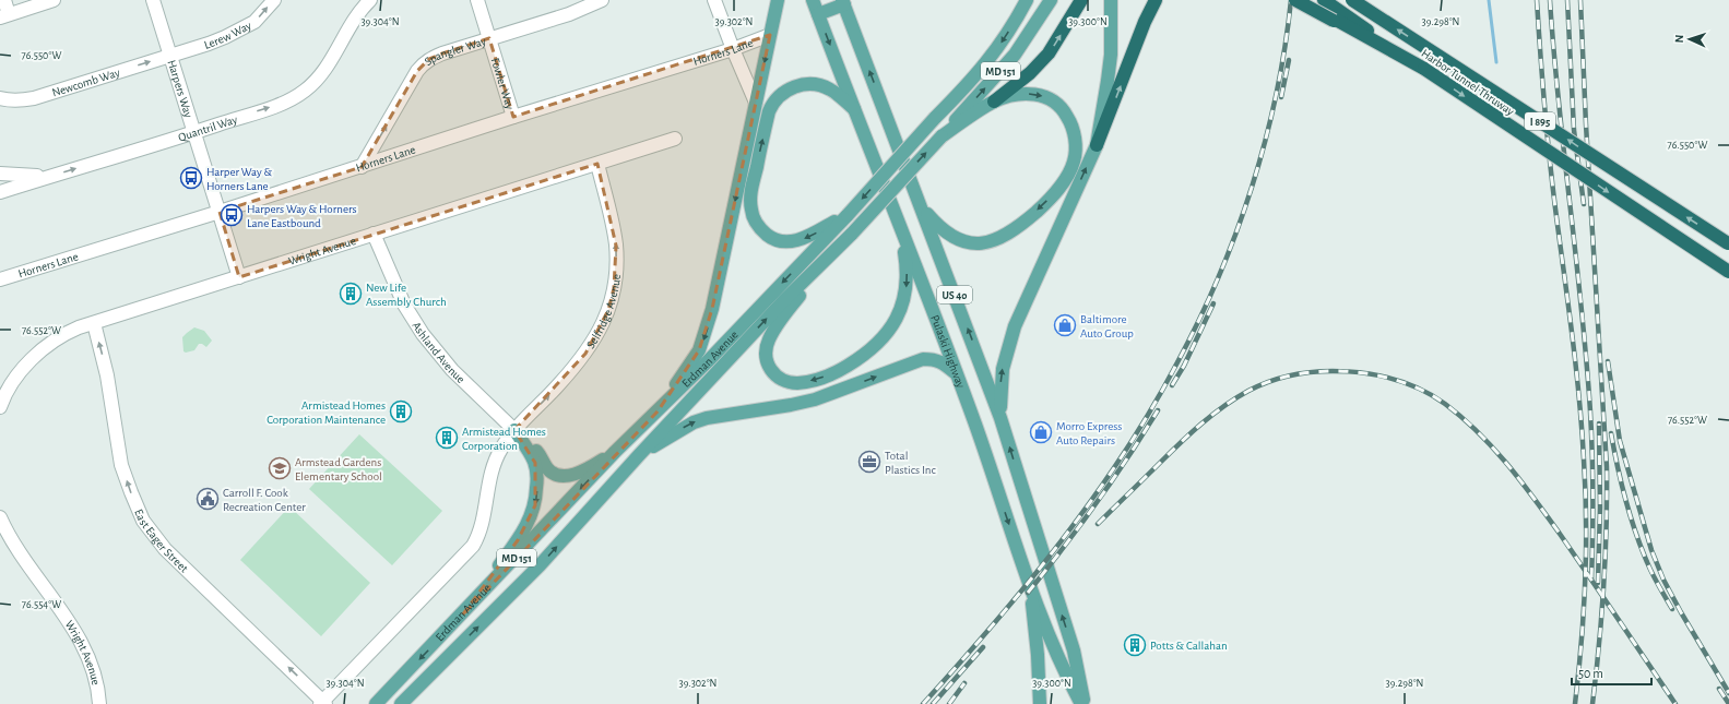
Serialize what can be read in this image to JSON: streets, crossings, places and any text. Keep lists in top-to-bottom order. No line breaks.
{"streets":{"highway":["Harbor Tunnel Thruway","I 895"],"main road":["MD 151","US 40","Pulaski Highway","Erdman Avenue"],"street":["Lerew Way","Horners Lane","Spangler Way","Newcomb Way","Fowler Way","Harpers Way","Quantril Way","Wright Avenue","Selfridge Avenue","Ashland Avenue","East Eager Street"]},"crossings":[["Lerew Way","Newcomb Way"],["Lerew Way","Harpers Way"],["Horners Lane","Spangler Way"],["Horners Lane","Fowler Way"],["Horners Lane","Harpers Way"],["Spangler Way","Fowler Way"],["Newcomb Way","Harpers Way"],["Harpers Way","Quantril Way"],["Harpers Way","Wright Avenue"],["Wright Avenue","Selfridge Avenue"],["Wright Avenue","Ashland Avenue"],["Wright Avenue","East Eager Street"],["Selfridge Avenue","Ashland Avenue"]],"one_way":["Lerew Way","Spangler Way","Quantril Way","Selfridge Avenue","East Eager Street"],"places":{"bus stop":["Harper Way & Horners Lane","Harpers Way & Horners Lane Eastbound"],"building":["New Life Assembly Church","Armistead Homes Corporation Maintenance","Armistead Homes Corporation","Potts & Callahan"],"shop":["Baltimore Auto Group","Morro Express Auto Repairs"],"office":["Total Plastics Inc"],"school or university":["Armstead Gardens Elementary School"],"public building":["Carroll F. Cook Recreation Center"]},"scale_bar":"50 m","north":"left","coordinates":["39.304°N","39.302°N","39.300°N","39.298°N","76.550°W","76.552°W","76.554°W"]}
